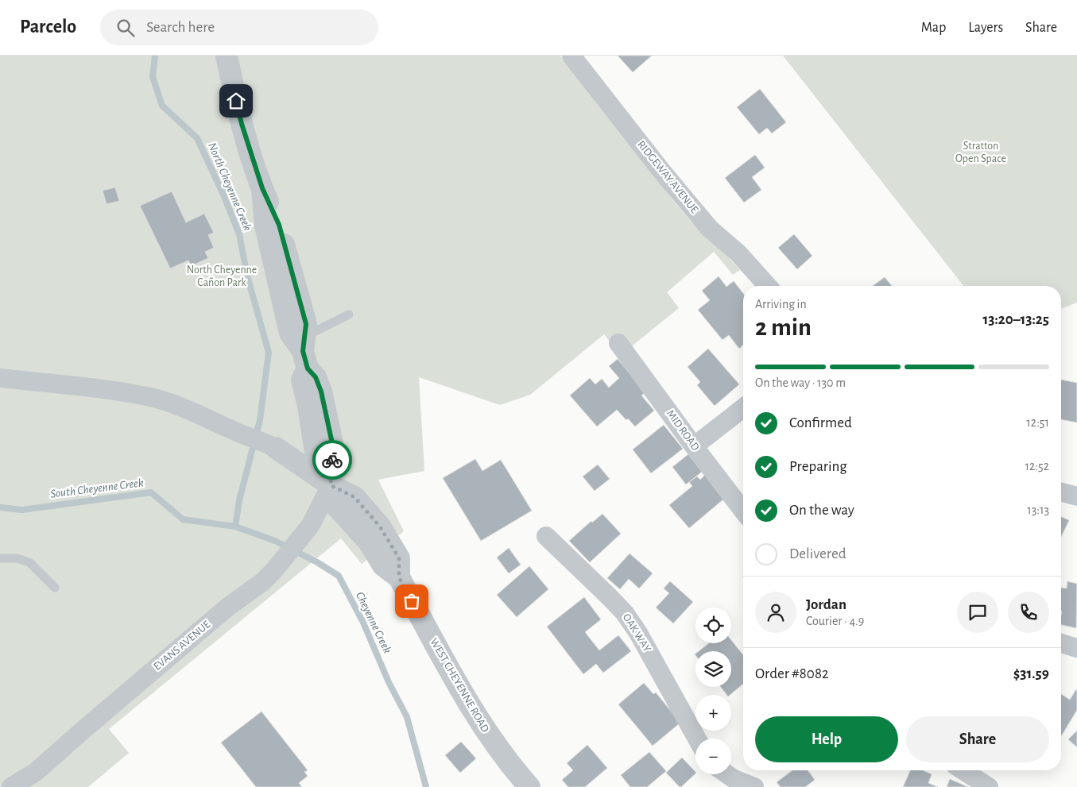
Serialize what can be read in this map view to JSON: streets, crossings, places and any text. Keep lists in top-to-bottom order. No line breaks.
{"streets":{"street":["RIDGEWAY AVENUE","MID ROAD","OAK WAY","EVANS AVENUE","WEST CHEYENNE ROAD"]},"crossings":[["EVANS AVENUE","WEST CHEYENNE ROAD"]],"water":["North Cheyenne Creek","South Cheyenne Creek","Cheyenne Creek"],"parks":["Stratton Open Space","North Cheyenne Cañon Park"],"page":{"header":"Parcelo","search":"Search here","nav":["Map","Layers","Share"],"heading":["2 min","Arriving in","13:20–13:25"],"panel":["Jordan","Courier · 4.9","Order #8082","$31.59"],"bar":"On the way · 130 m","list":[["Confirmed","12:51"],["Preparing","12:52"],["On the way","13:13"],"Delivered"],"map_buttons":["+","−"],"buttons":["Help","Share"]}}
